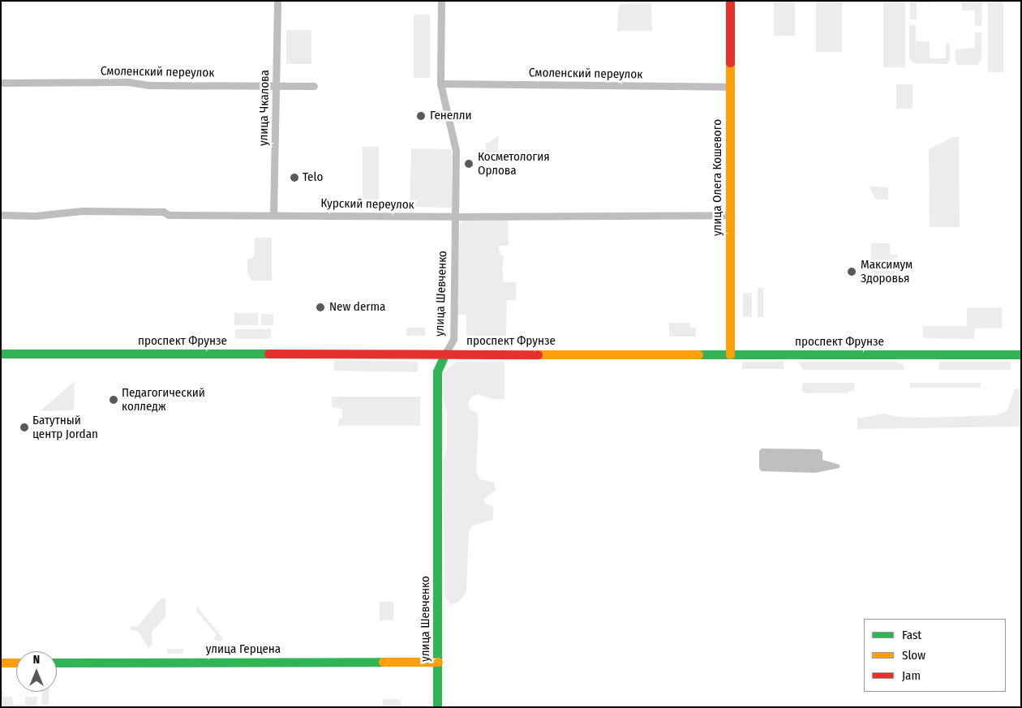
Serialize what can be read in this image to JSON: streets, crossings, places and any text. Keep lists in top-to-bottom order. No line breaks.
{"streets":{"street":["Смоленский переулок","улица Чкалова","улица Олега Кошевого","Курский переулок","улица Шевченко","проспект Фрунзе","улица Герцена"]},"crossings":[["Смоленский переулок","улица Чкалова"],["Смоленский переулок","улица Олега Кошевого"],["Смоленский переулок","улица Шевченко"],["улица Чкалова","Курский переулок"],["улица Олега Кошевого","Курский переулок"],["улица Олега Кошевого","проспект Фрунзе"],["Курский переулок","улица Шевченко"],["улица Шевченко","проспект Фрунзе"],["улица Шевченко","улица Герцена"]],"places":["Генелли","Косметология Орлова","Telo","Максимум Здоровья","New derma","Педагогический колледж","Батутный центр Jordan"],"legend":["Fast","Slow","Jam"],"north":"top"}
